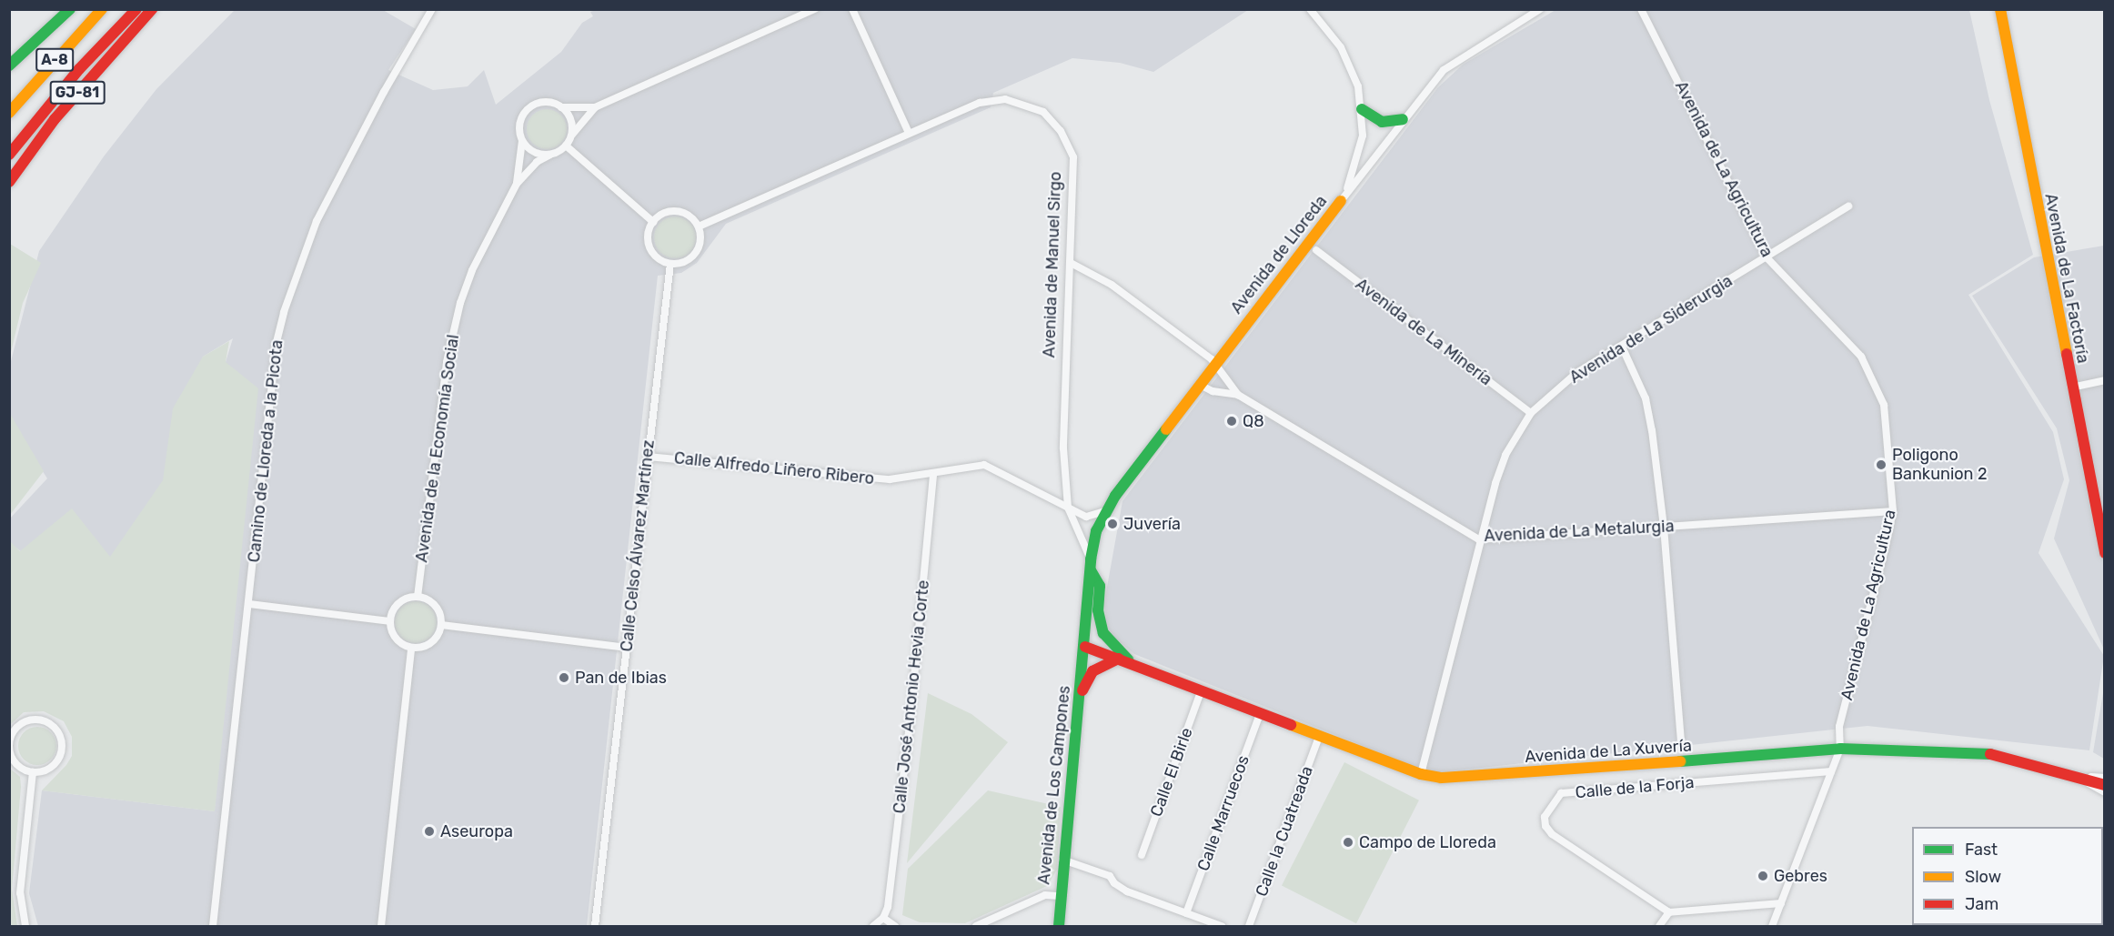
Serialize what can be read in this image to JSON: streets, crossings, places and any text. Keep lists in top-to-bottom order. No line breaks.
{"streets":{"main road":["A-8","GJ-81","Avenida de Lloreda","Avenida de Manuel Sirgo","Avenida de La Factoría","Avenida de La Xuvería","Avenida de Los Campones"],"street":["Avenida de La Agricultura","Avenida de La Siderurgia","Avenida de La Minería","Avenida de la Economía Social","Camino de Lloreda a la Picota","Calle Alfredo Liñero Ribero","Avenida de La Metalurgia","Calle Celso Álvarez Martínez","Calle José Antonio Hevia Corte","Calle El Birle","Calle de la Forja","Calle Marruecos","Calle la Cuatreada"]},"crossings":[["Avenida de La Agricultura","Avenida de La Siderurgia"],["Avenida de La Agricultura","Avenida de La Metalurgia"],["Avenida de La Agricultura","Avenida de La Xuvería"],["Avenida de Lloreda","Avenida de Manuel Sirgo"],["Avenida de Lloreda","Avenida de La Xuvería"],["Avenida de Manuel Sirgo","Calle Alfredo Liñero Ribero"],["Avenida de Manuel Sirgo","Calle Celso Álvarez Martínez"],["Avenida de Manuel Sirgo","Avenida de La Xuvería"],["Avenida de Manuel Sirgo","Avenida de Los Campones"],["Avenida de La Siderurgia","Avenida de La Minería"],["Avenida de La Siderurgia","Avenida de La Metalurgia"],["Avenida de La Siderurgia","Avenida de La Xuvería"],["Calle Alfredo Liñero Ribero","Calle Celso Álvarez Martínez"],["Calle Alfredo Liñero Ribero","Calle José Antonio Hevia Corte"],["Avenida de La Xuvería","Calle El Birle"],["Avenida de La Xuvería","Avenida de Los Campones"],["Avenida de La Xuvería","Calle Marruecos"],["Avenida de La Xuvería","Calle la Cuatreada"]],"places":["Q8","Poligono Bankunion 2","Juvería","Pan de Ibias","Aseuropa","Campo de Lloreda","Gebres"],"legend":["Fast","Slow","Jam"]}
